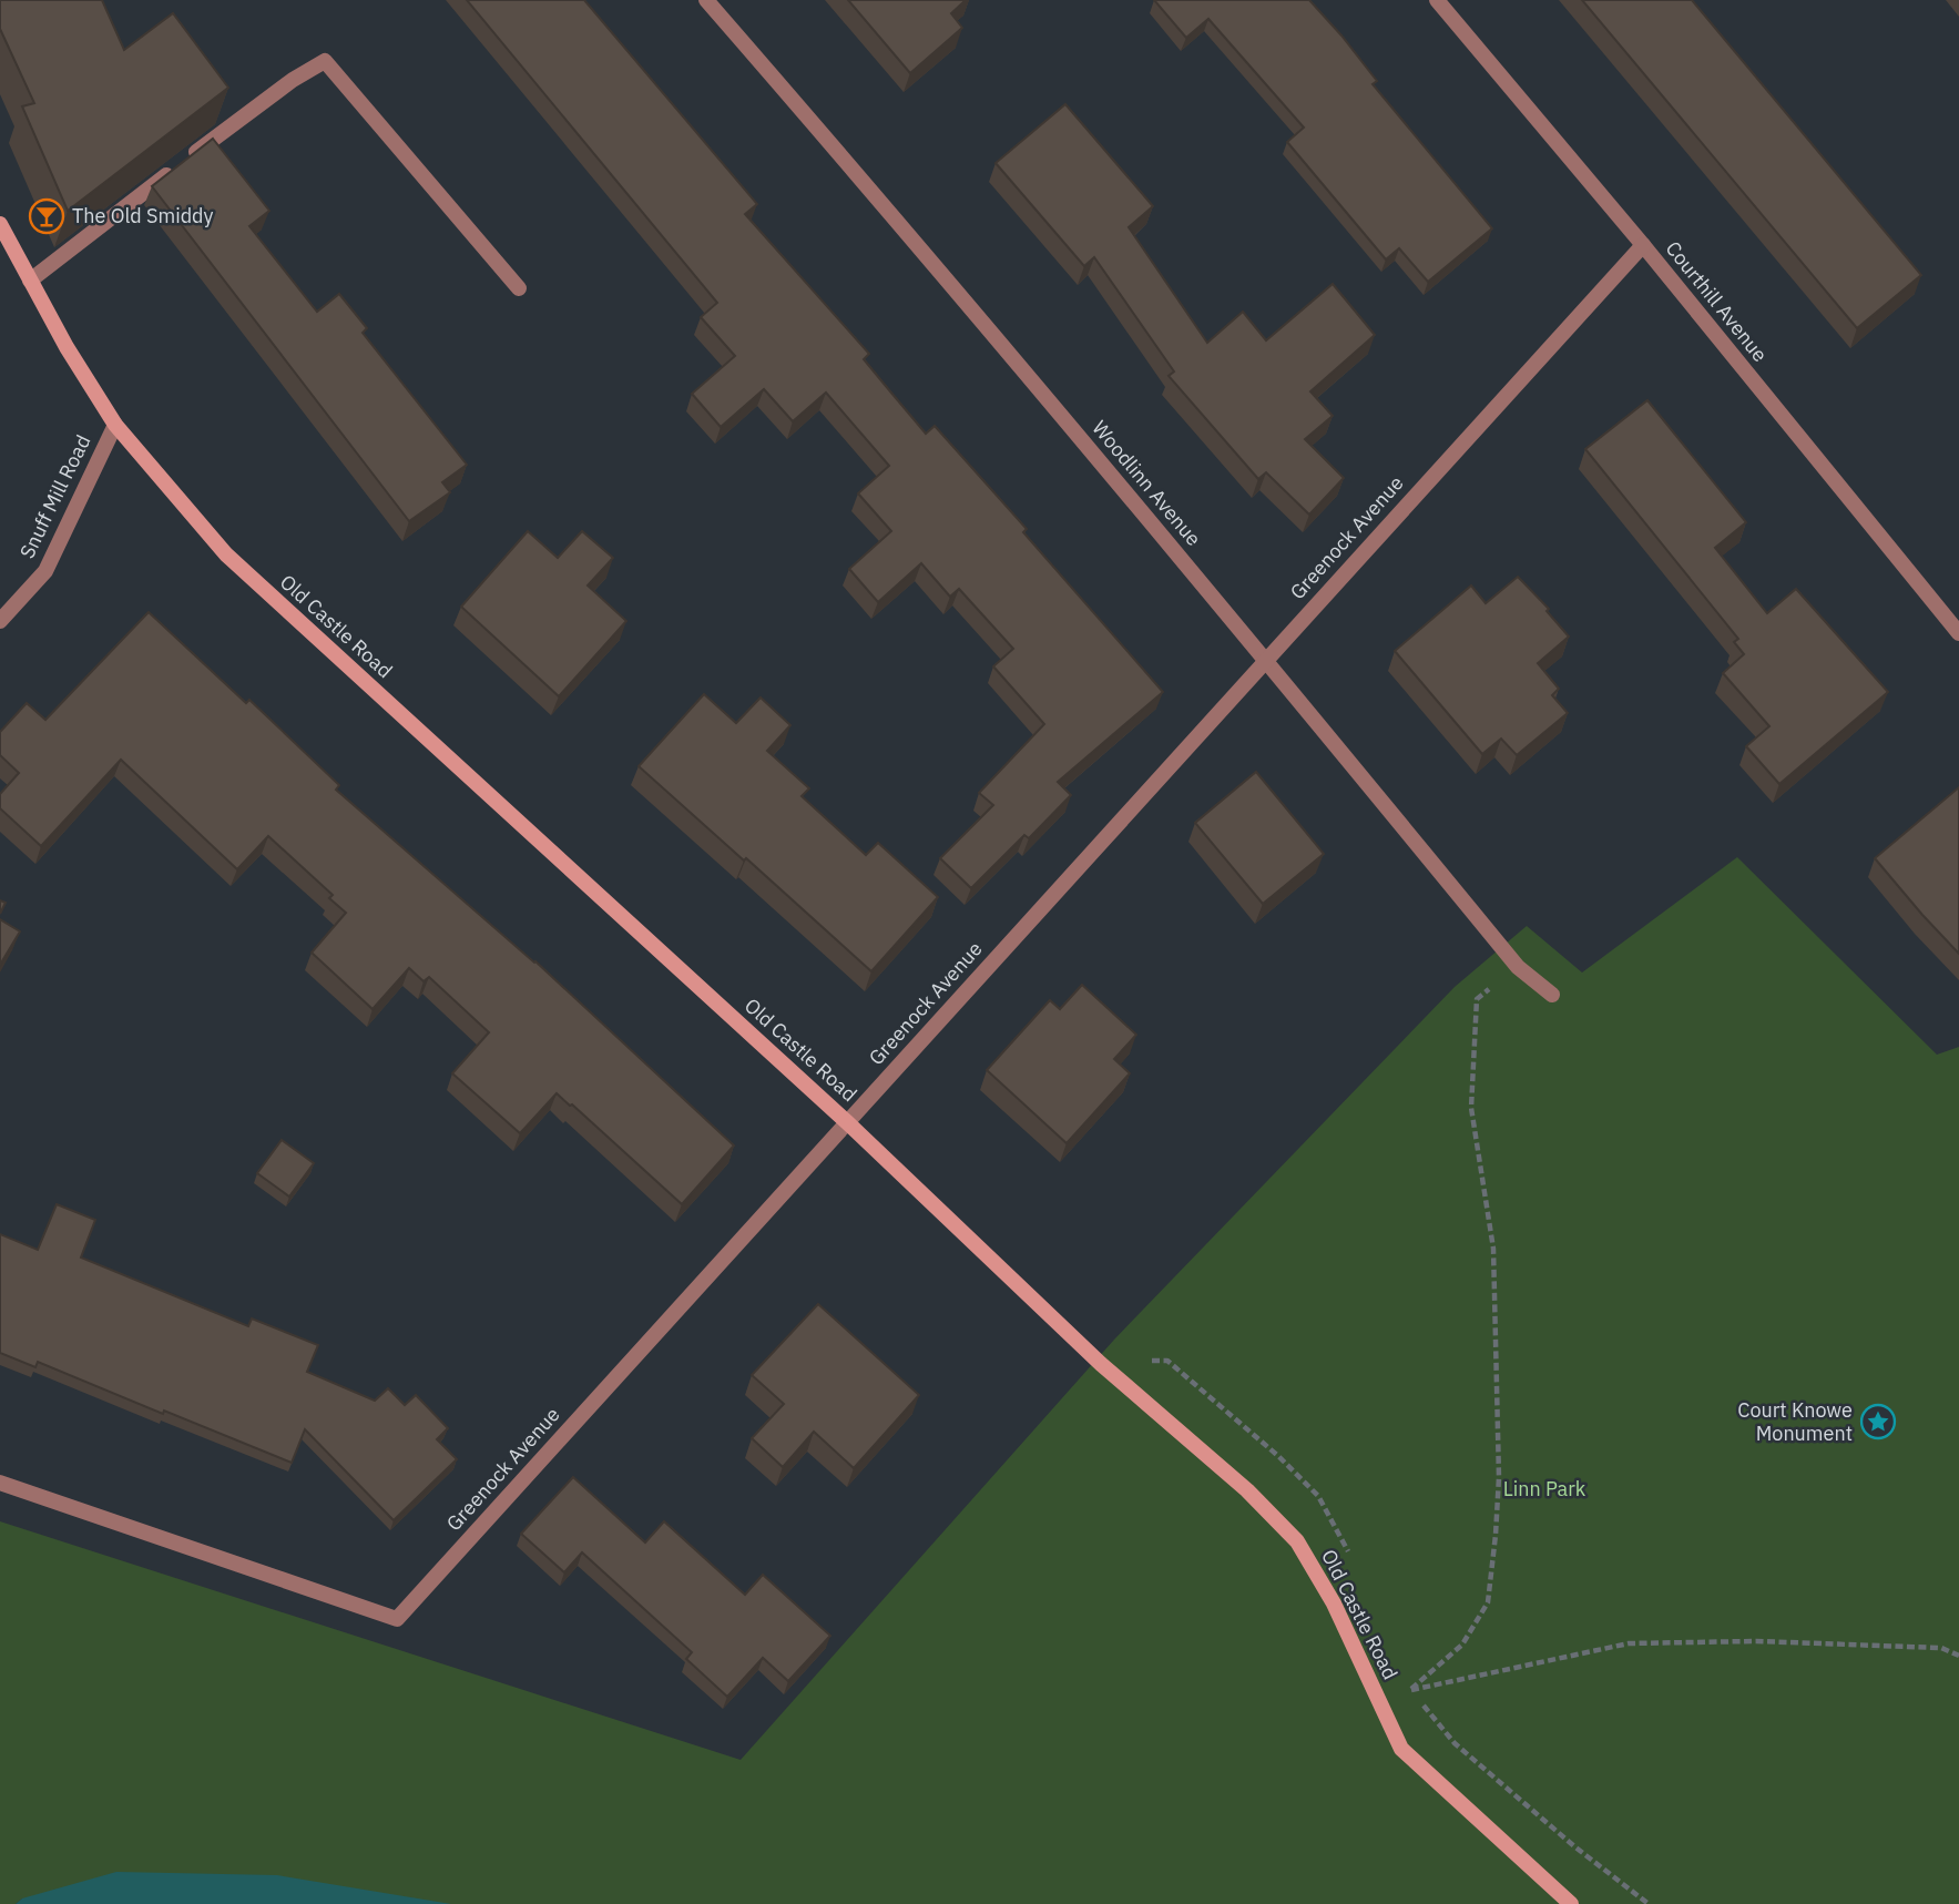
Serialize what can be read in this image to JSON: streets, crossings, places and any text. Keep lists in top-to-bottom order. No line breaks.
{"streets":{"street":["Courthill Avenue","Woodlinn Avenue","Snuff Mill Road","Greenock Avenue","Old Castle Road"]},"crossings":[["Courthill Avenue","Greenock Avenue"],["Woodlinn Avenue","Greenock Avenue"],["Snuff Mill Road","Old Castle Road"],["Greenock Avenue","Old Castle Road"]],"parks":["Linn Park"],"places":{"bar":["The Old Smiddy"],"place":["Court Knowe Monument"]}}
